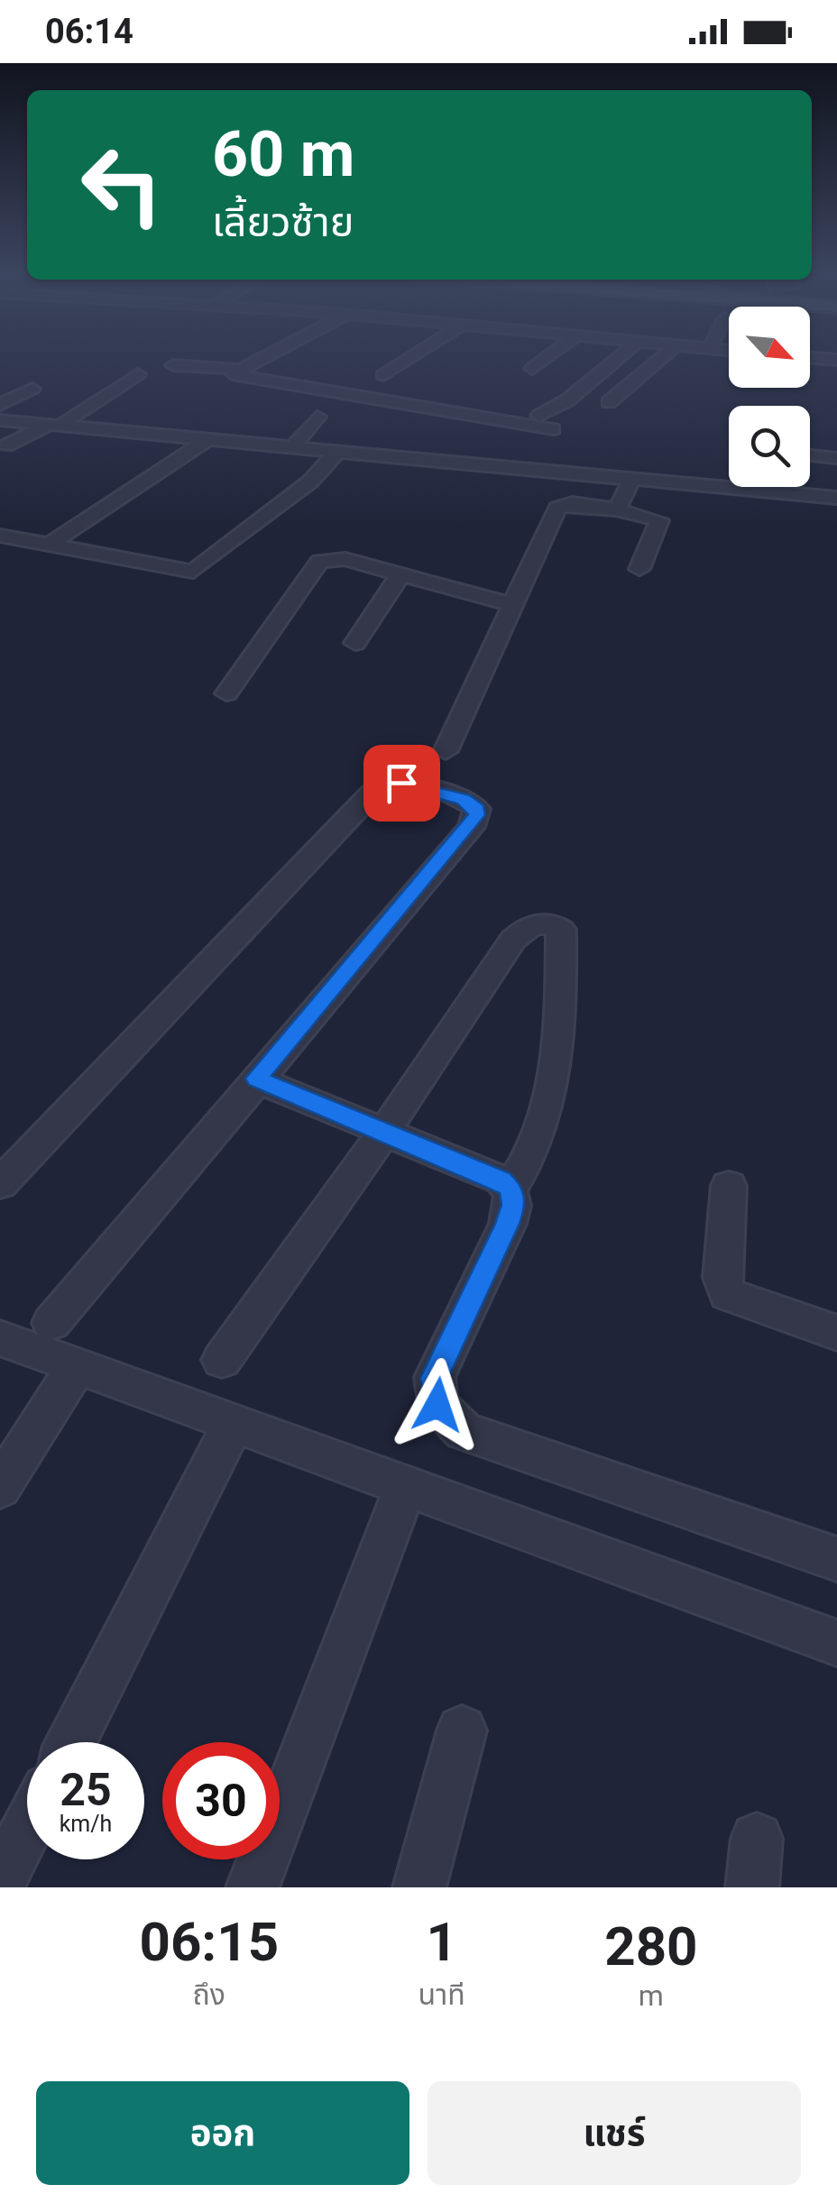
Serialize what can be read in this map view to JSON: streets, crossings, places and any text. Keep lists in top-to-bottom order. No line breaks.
{"north":"bottom right","page":{"status":"06:14","turn":["60 m","เลี้ยวซ้าย"],"speed":"25 km/h","limit":"30","eta":["06:15","ถึง","1","นาที","280","m"],"buttons":["ออก","แชร์"]}}
